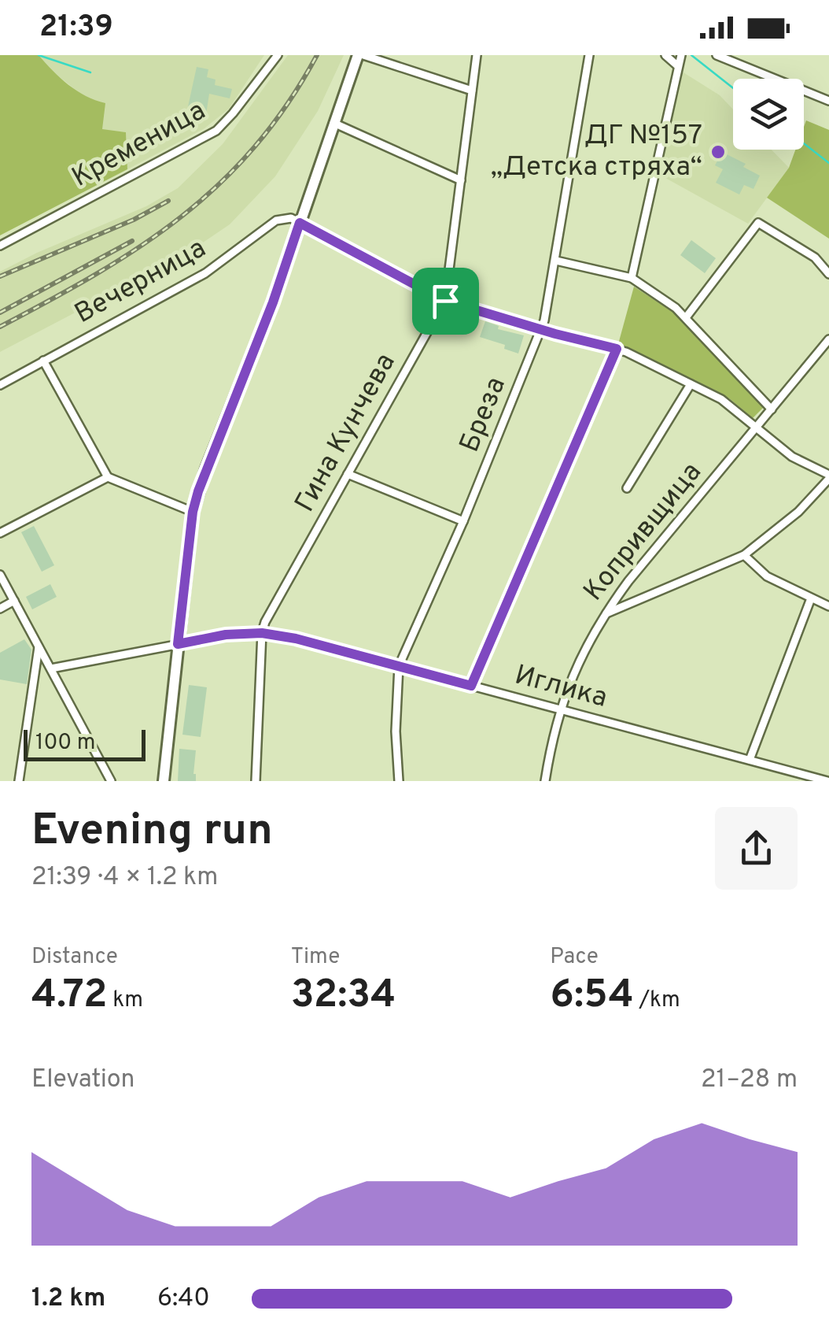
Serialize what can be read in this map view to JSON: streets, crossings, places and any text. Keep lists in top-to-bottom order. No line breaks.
{"streets":{"street":["Кременица","Вечерница","Бреза","Гина Кунчева","Копривщица","Иглика"]},"crossings":[["Бреза","Иглика"],["Гина Кунчева","Иглика"],["Копривщица","Иглика"]],"places":["ДГ №157 „Детска стряха“"],"scale_bar":"100 m","page":{"status":"21:39","scale":"100 m","heading":["Evening run","21:39 · 4 × 1.2 km"],"stats":[["Distance","4.72 km"],["Time","32:34"],["Pace","6:54 /km"]],"chart":["Elevation","21–28 m"],"list":[{"name":"1.2 km","note":"6:40"}]}}
